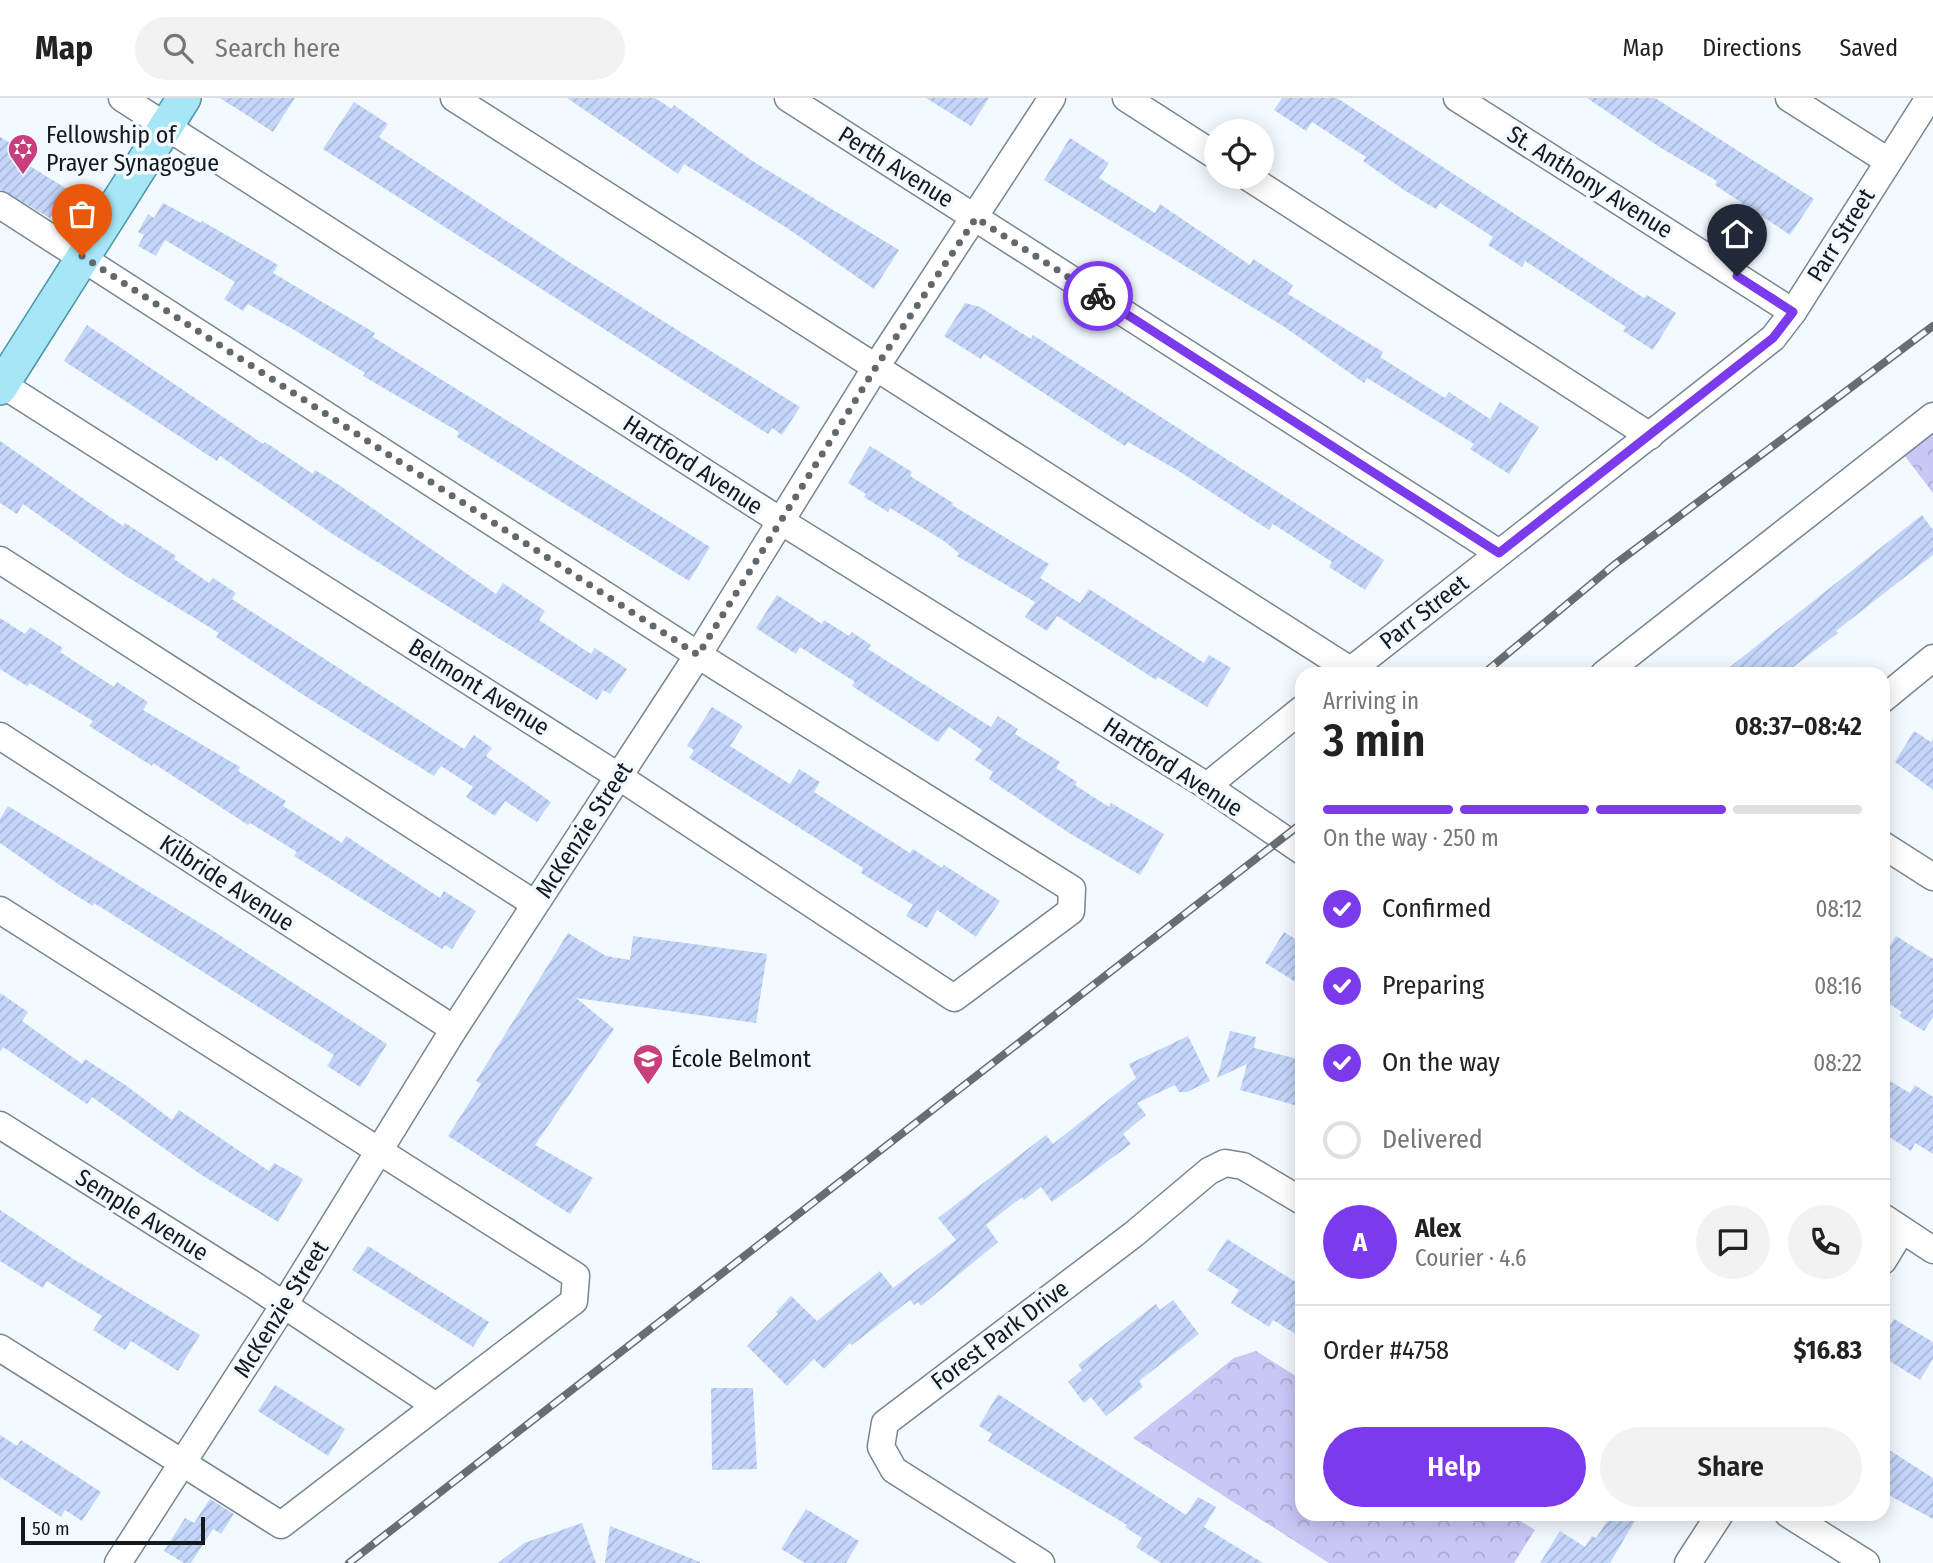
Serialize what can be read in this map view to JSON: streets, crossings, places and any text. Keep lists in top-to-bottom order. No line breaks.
{"streets":{"street":["Perth Avenue","St. Anthony Avenue","Parr Street","Hartford Avenue","Belmont Avenue","McKenzie Street","Kilbride Avenue","Semple Avenue","Forest Park Drive"]},"crossings":[["Perth Avenue","Parr Street"],["Perth Avenue","McKenzie Street"],["St. Anthony Avenue","Parr Street"],["Hartford Avenue","McKenzie Street"],["Belmont Avenue","McKenzie Street"],["McKenzie Street","Kilbride Avenue"],["McKenzie Street","Semple Avenue"]],"places":{"synagogue":["Fellowship of Prayer Synagogue"],"school or university":["École Belmont"]},"scale_bar":"50 m","page":{"header":"Map","search":"Search here","nav":["Map","Directions","Saved"],"heading":["3 min","Arriving in","08:37–08:42"],"panel":["Alex","Courier · 4.6","Order #4758","$16.83"],"bar":"On the way · 250 m","list":[["Confirmed","08:12"],["Preparing","08:16"],["On the way","08:22"],"Delivered"],"round":"A","buttons":["Help","Share"],"scale":"50 m"}}
